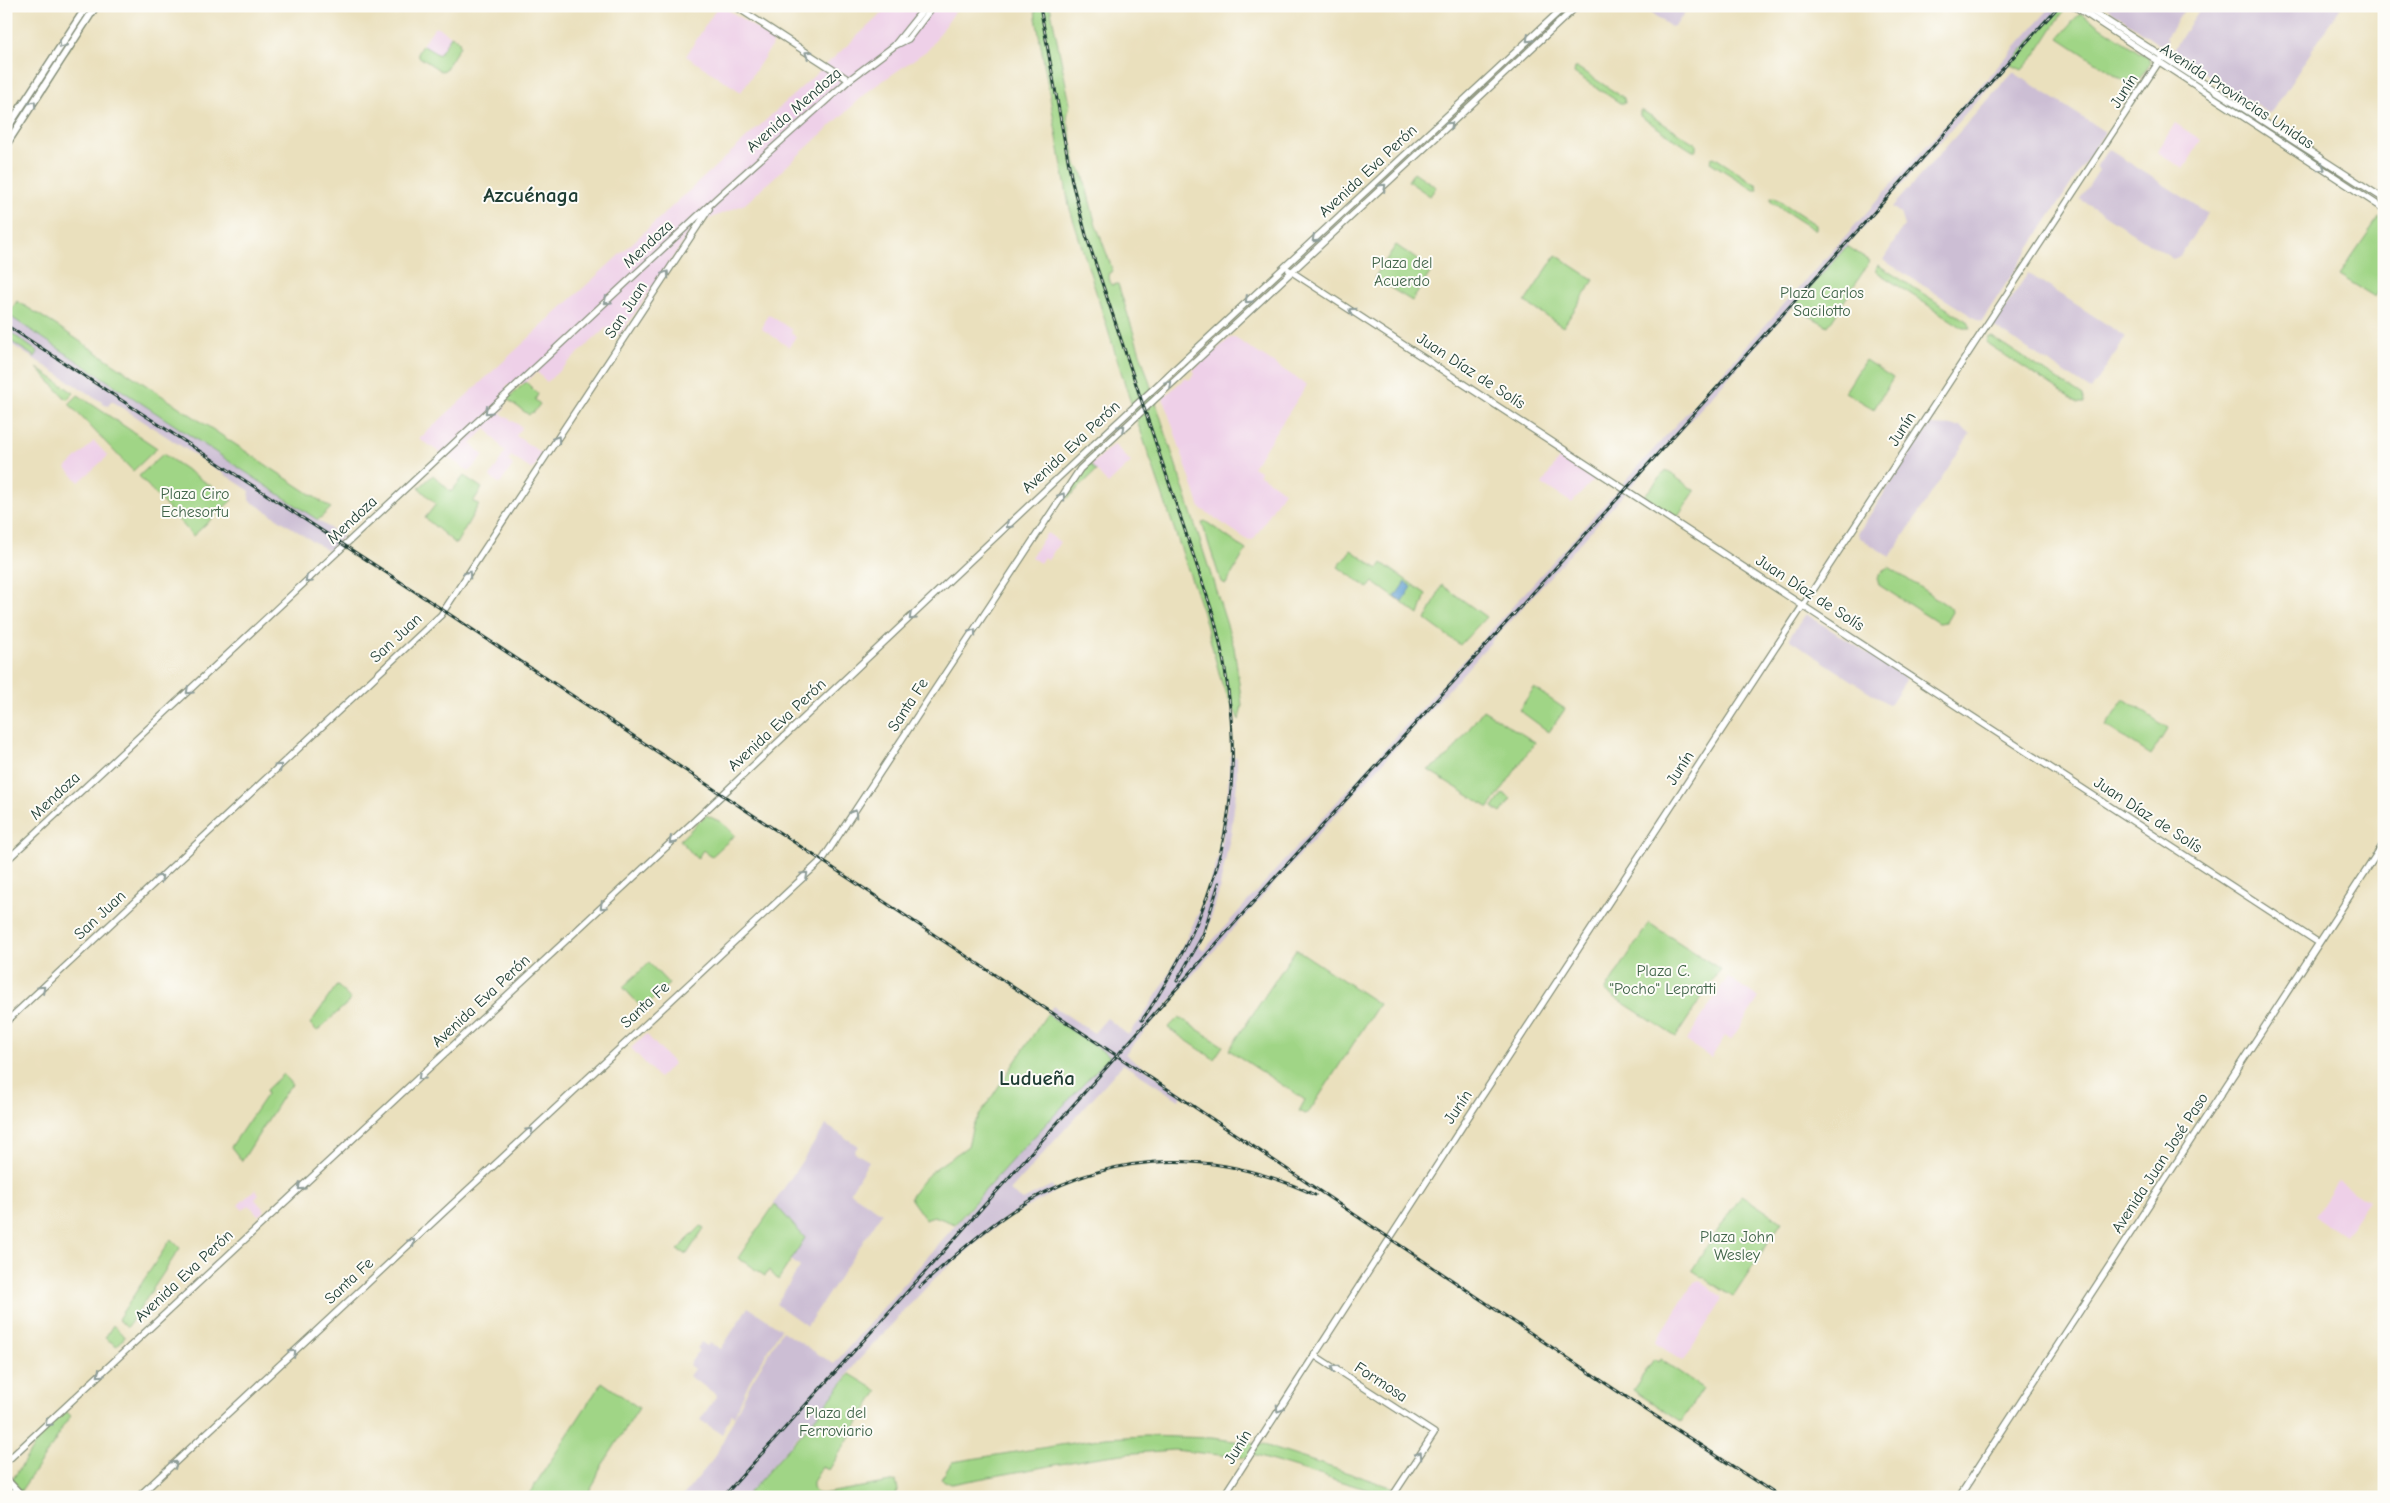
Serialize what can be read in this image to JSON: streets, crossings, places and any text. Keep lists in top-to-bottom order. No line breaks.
{"streets":{"main road":["Junín","Avenida Provincias Unidas","Avenida Mendoza","Avenida Eva Perón","Mendoza","San Juan","Juan Díaz de Solís","Santa Fe","Avenida Juan José Paso","Formosa"]},"crossings":[["Junín","Avenida Provincias Unidas"],["Junín","Juan Díaz de Solís"],["Junín","Formosa"],["Avenida Mendoza","Mendoza"],["Avenida Mendoza","San Juan"],["Avenida Eva Perón","Juan Díaz de Solís"],["Avenida Eva Perón","Santa Fe"],["Mendoza","San Juan"],["Juan Díaz de Solís","Avenida Juan José Paso"]],"one_way":["Mendoza","San Juan","Juan Díaz de Solís","Santa Fe"],"districts":["Azcuénaga","Ludueña"],"parks":["Plaza del Acuerdo","Plaza Carlos Sacilotto","Plaza Ciro Echesortu","Plaza C. \"Pocho\" Lepratti","Plaza John Wesley","Plaza del Ferroviario"]}
